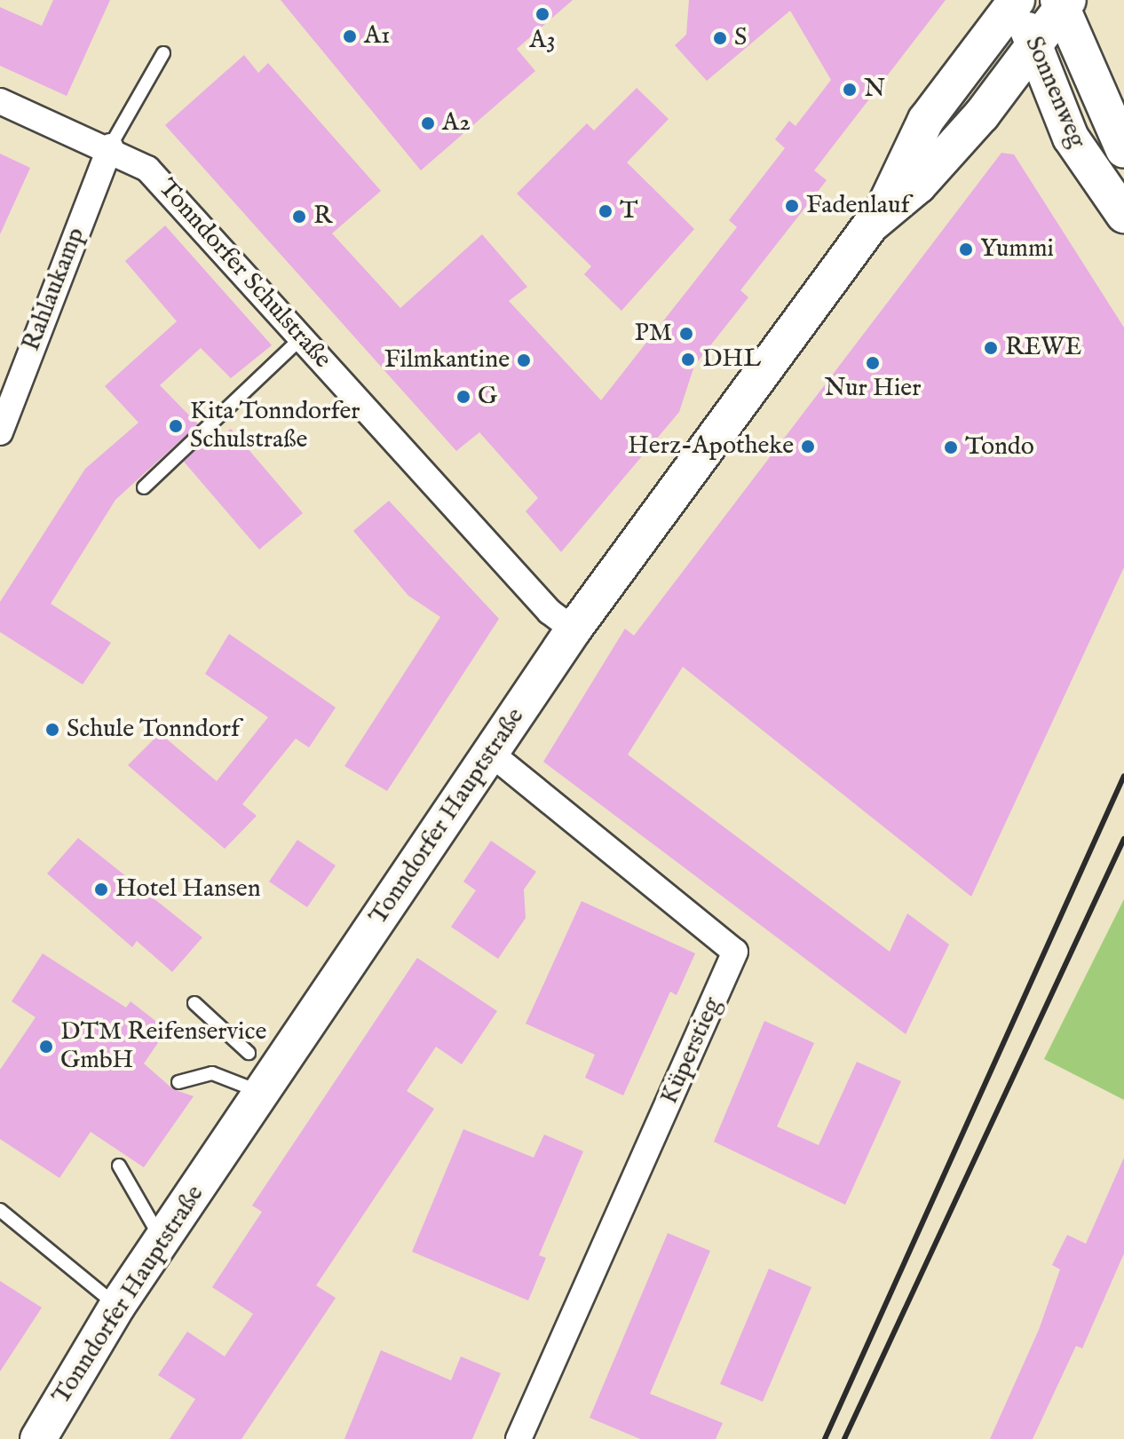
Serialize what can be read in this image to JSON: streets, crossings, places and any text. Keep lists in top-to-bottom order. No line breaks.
{"streets":{"main road":["Sonnenweg","Tonndorfer Hauptstraße"],"street":["Tonndorfer Schulstraße","Rahlaukamp","Küperstieg"]},"crossings":[["Sonnenweg","Tonndorfer Hauptstraße"],["Tonndorfer Schulstraße","Rahlaukamp"],["Tonndorfer Schulstraße","Tonndorfer Hauptstraße"],["Tonndorfer Hauptstraße","Küperstieg"]],"places":["A3","A1","S","N","A2","Fadenlauf","T","R","Yummi","PM","REWE","DHL","Filmkantine","Nur Hier","G","Kita Tonndorfer Schulstraße","Herz-Apotheke","Tondo","Schule Tonndorf","Hotel Hansen","DTM Reifenservice GmbH"]}
